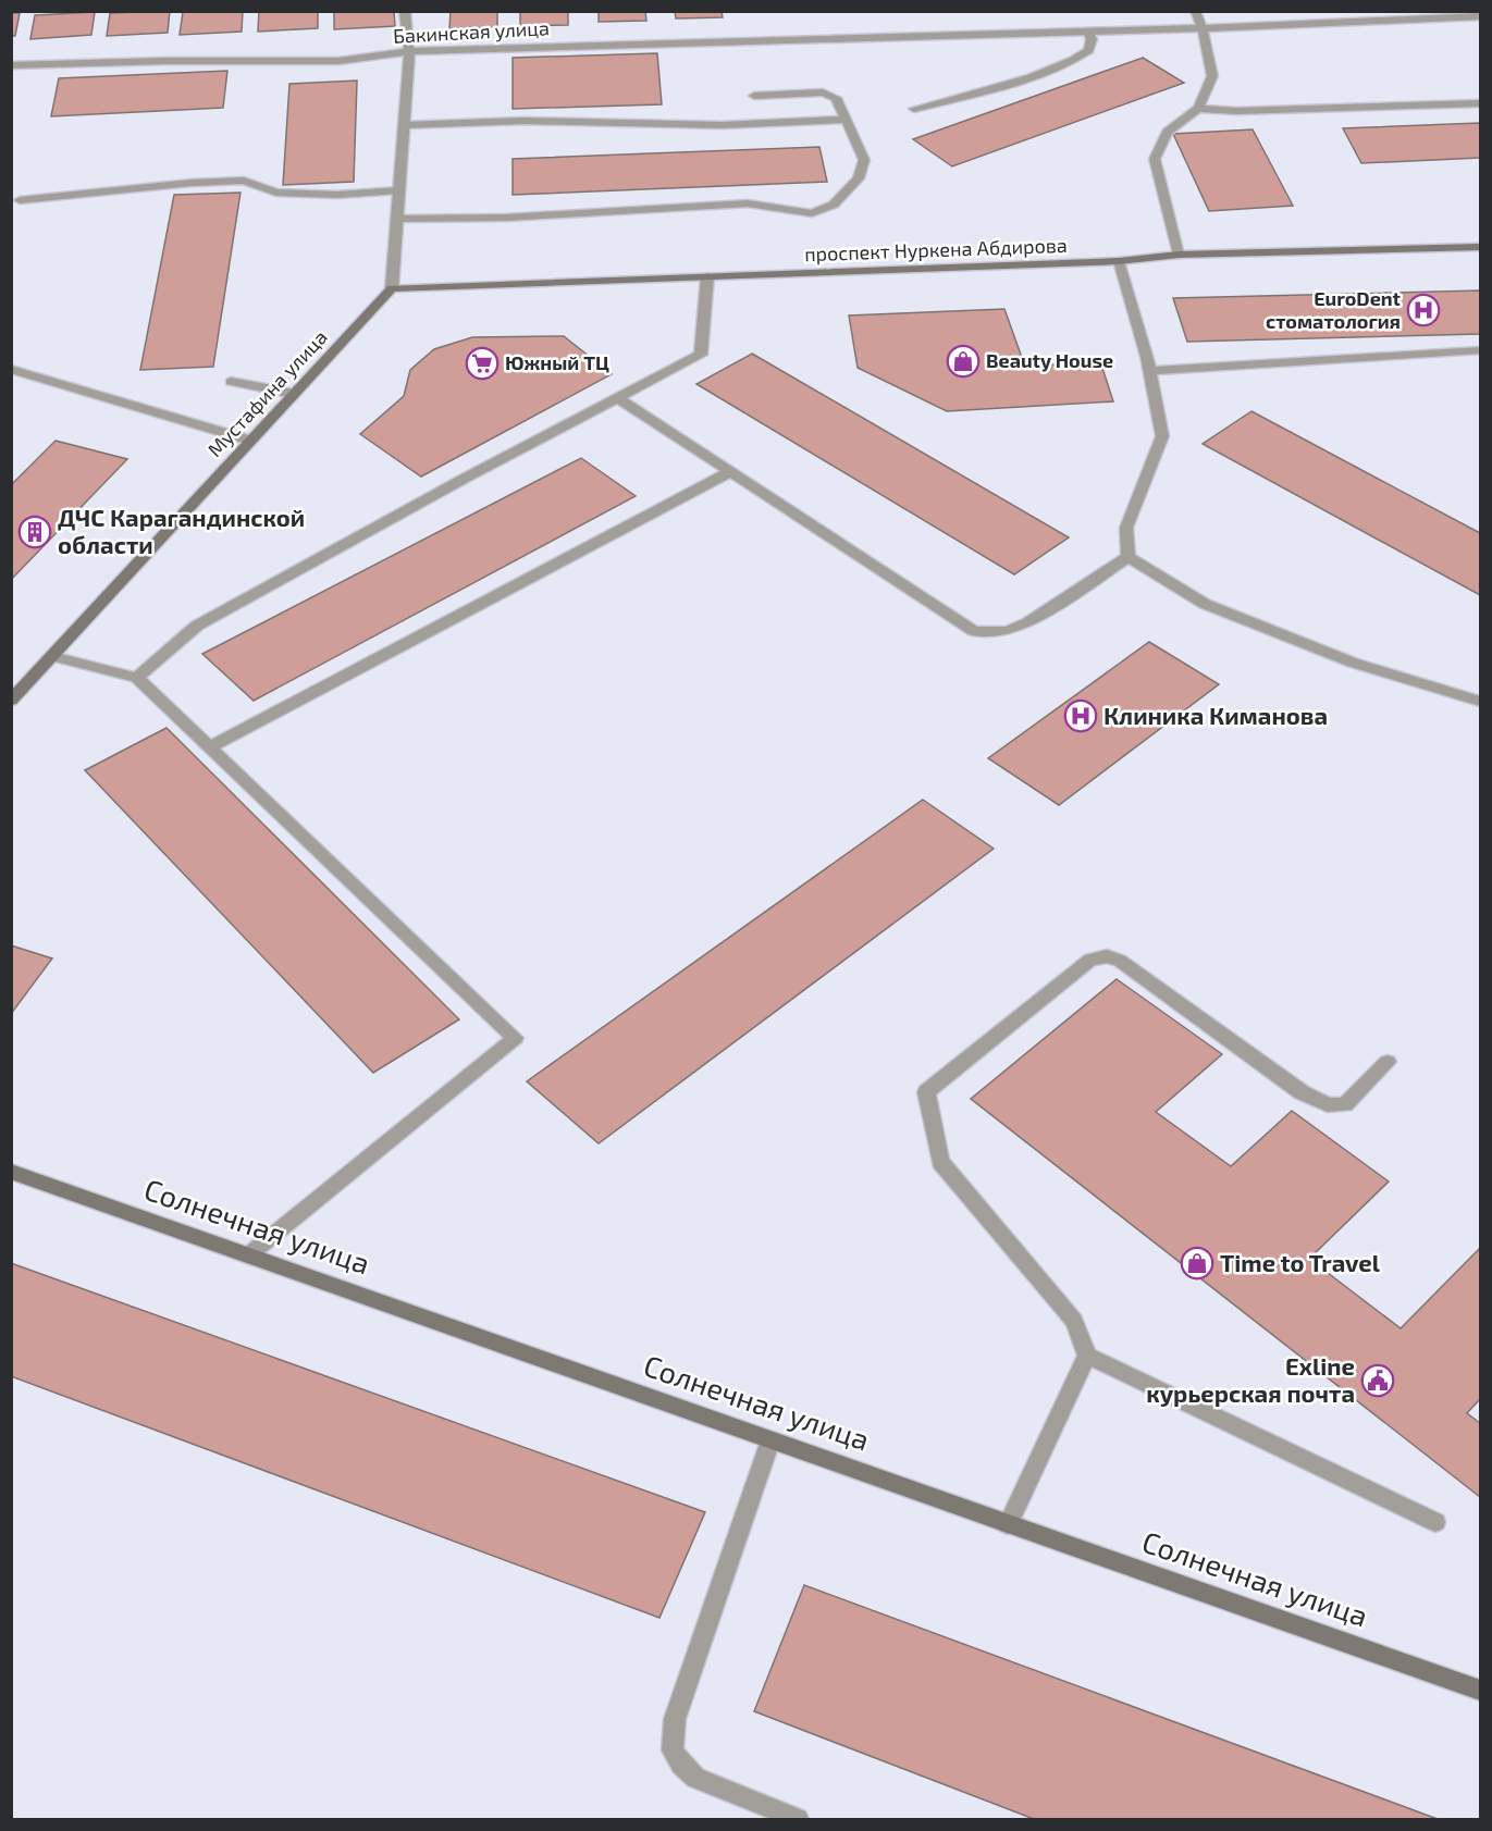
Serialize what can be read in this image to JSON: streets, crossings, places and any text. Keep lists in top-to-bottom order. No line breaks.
{"streets":{"main road":["проспект Нуркена Абдирова","Мустафина улица","Солнечная улица"],"street":["Бакинская улица"]},"crossings":[["проспект Нуркена Абдирова","Мустафина улица"]],"places":{"hospital":["EuroDent стоматология","Клиника Киманова"],"shop":["Beauty House","Time to Travel"],"supermarket":["Южный ТЦ"],"building":["ДЧС Карагандинской области"],"public building":["Exline курьерская почта"]}}
